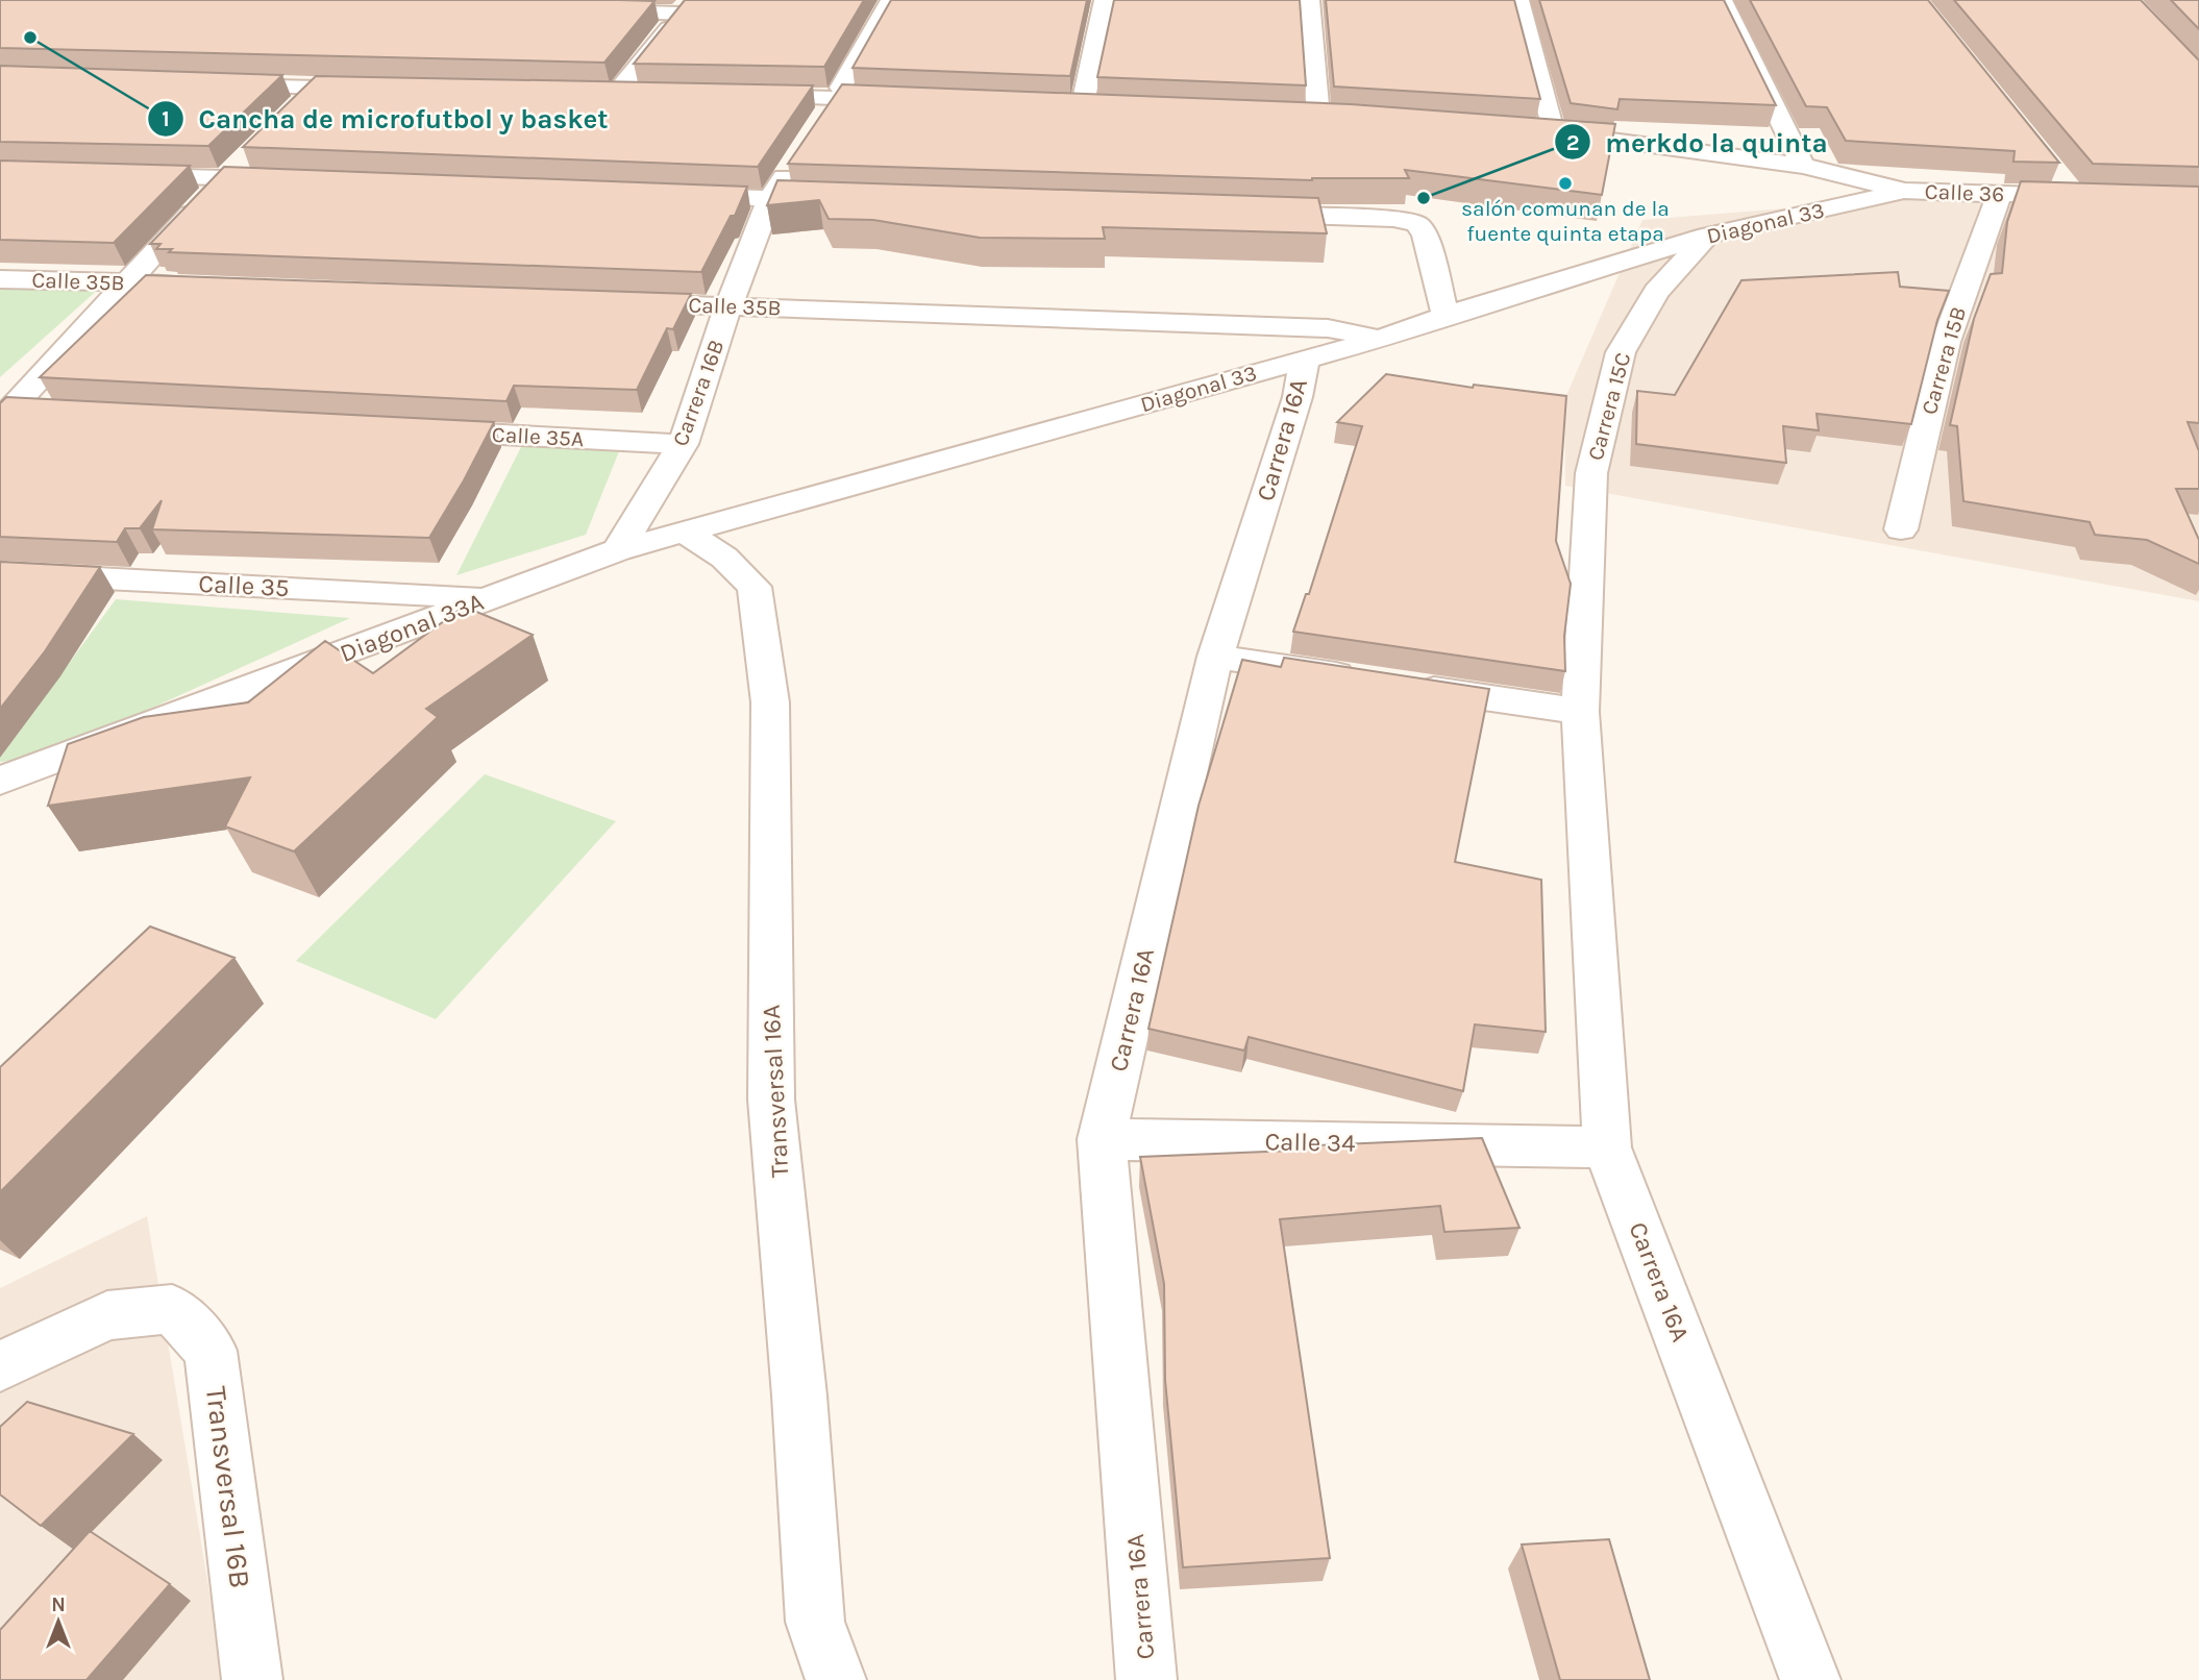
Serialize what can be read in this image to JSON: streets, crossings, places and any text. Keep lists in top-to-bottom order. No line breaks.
{"streets":{"street":["Calle 36","Diagonal 33","Calle 35B","Carrera 15B","Carrera 16B","Carrera 15C","Calle 35A","Carrera 16A","Calle 35","Diagonal 33A","Transversal 16A","Calle 34","Transversal 16B"]},"crossings":[["Calle 36","Diagonal 33"],["Calle 36","Carrera 15B"],["Diagonal 33","Calle 35B"],["Diagonal 33","Carrera 16B"],["Diagonal 33","Carrera 15C"],["Diagonal 33","Carrera 16A"],["Diagonal 33","Diagonal 33A"],["Diagonal 33","Transversal 16A"],["Calle 35B","Carrera 16B"],["Carrera 16B","Calle 35A"],["Carrera 16B","Diagonal 33A"],["Carrera 15C","Carrera 16A"],["Carrera 16A","Calle 34"],["Calle 35","Diagonal 33A"]],"places":["Cancha de microfutbol y basket","salón comunan de la fuente quinta etapa","merkdo la quinta"],"north":"top"}
